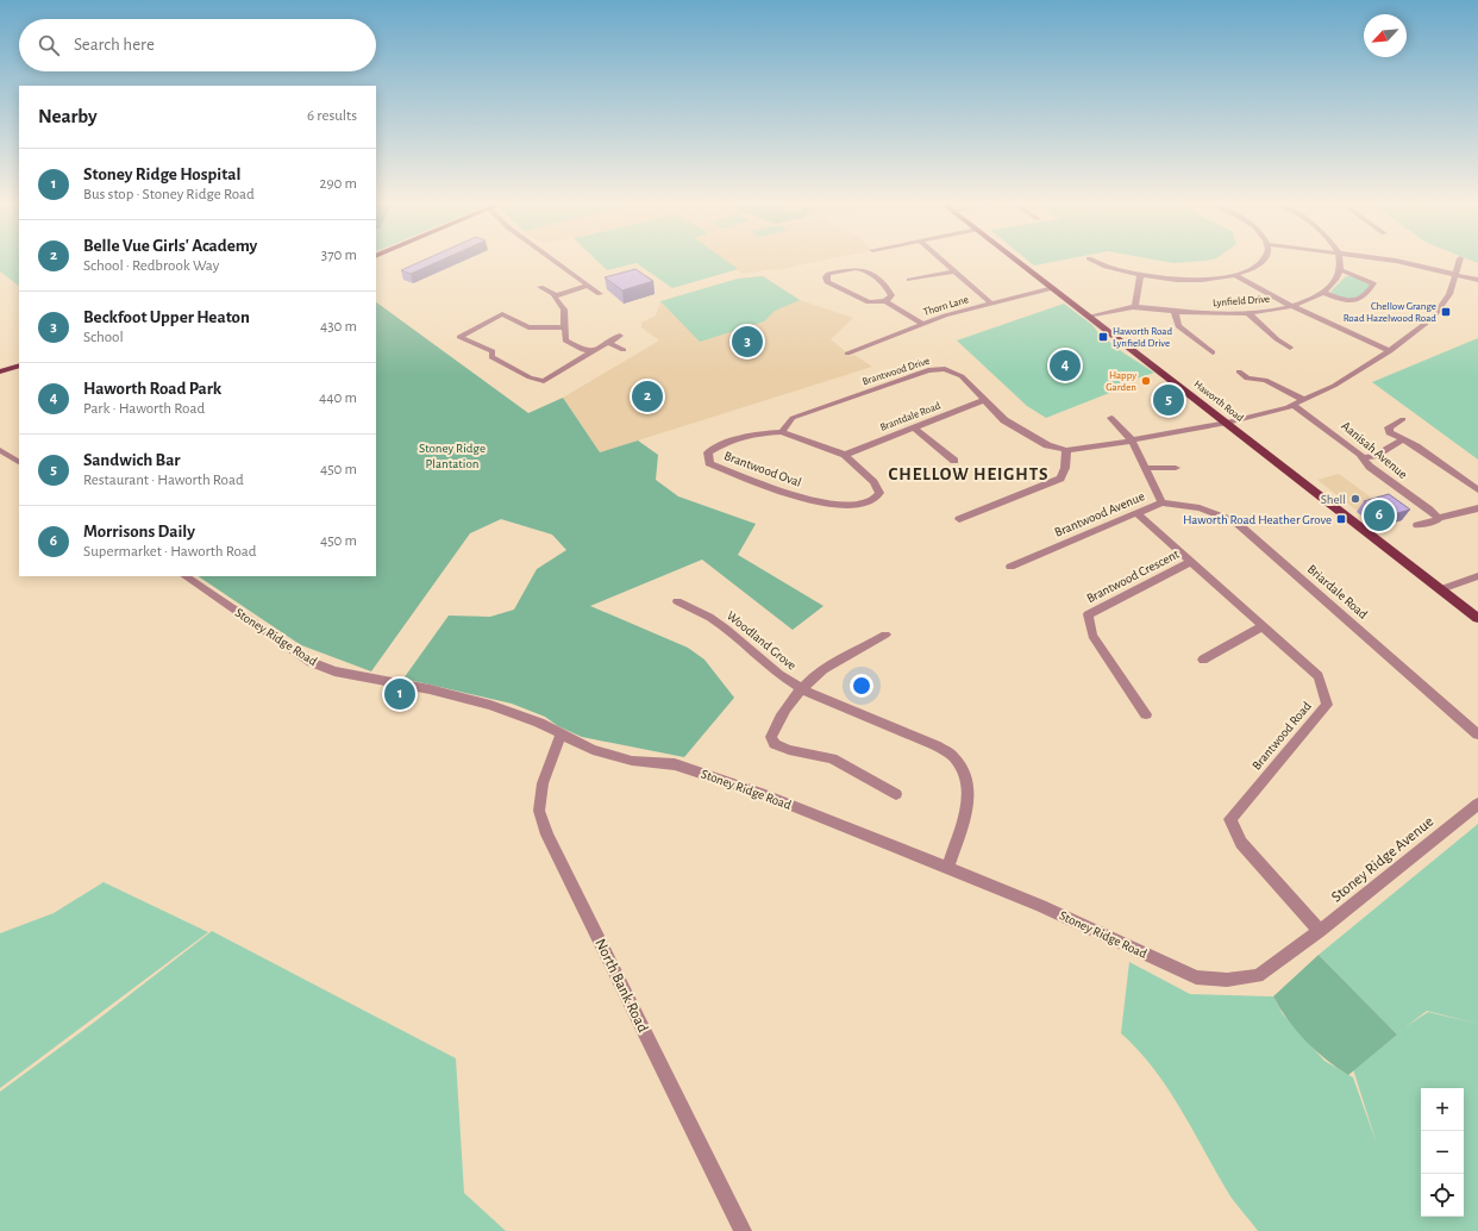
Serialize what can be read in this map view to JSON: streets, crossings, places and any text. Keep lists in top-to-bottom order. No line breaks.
{"streets":{"main road":["Haworth Road"],"street":["Lynfield Drive","Thorn Lane","Brantwood Drive","Brantdale Road","Aanisah Avenue","Brantwood Oval","Brantwood Avenue","Brantwood Crescent","Briardale Road","Stoney Ridge Road","Woodland Grove","Brantwood Road","Stoney Ridge Avenue","North Bank Road"]},"crossings":[["Lynfield Drive","Haworth Road"],["Thorn Lane","Haworth Road"],["Brantwood Drive","Haworth Road"],["Brantwood Drive","Brantdale Road"],["Brantwood Drive","Aanisah Avenue"],["Brantwood Drive","Brantwood Oval"],["Brantwood Drive","Brantwood Avenue"],["Brantdale Road","Brantwood Oval"],["Brantwood Avenue","Briardale Road"],["Brantwood Avenue","Brantwood Road"],["Brantwood Crescent","Brantwood Road"],["Stoney Ridge Road","Woodland Grove"],["Stoney Ridge Road","Stoney Ridge Avenue"],["Stoney Ridge Road","North Bank Road"],["Brantwood Road","Stoney Ridge Avenue"]],"districts":["CHELLOW HEIGHTS"],"parks":["Stoney Ridge Plantation"],"places":{"transit":["Chellow Grange Road Hazelwood Road","Haworth Road Lynfield Drive","Haworth Road Heather Grove"],"other":["Happy Garden","Shell"]},"north":"bottom left","page":{"search":"Search here","heading":["Nearby","6 results"],"list":[{"mark":"1","name":"Stoney Ridge Hospital","note":"Bus stop · Stoney Ridge Road","value":"290 m"},{"mark":"2","name":"Belle Vue Girls' Academy","note":"School · Redbrook Way","value":"370 m"},{"mark":"3","name":"Beckfoot Upper Heaton","note":"School","value":"430 m"},{"mark":"4","name":"Haworth Road Park","note":"Park · Haworth Road","value":"440 m"},{"mark":"5","name":"Sandwich Bar","note":"Restaurant · Haworth Road","value":"450 m"},{"mark":"6","name":"Morrisons Daily","note":"Supermarket · Haworth Road","value":"450 m"}],"pins":["3","4","2","5","6","1"],"map_buttons":["+","−"]}}
